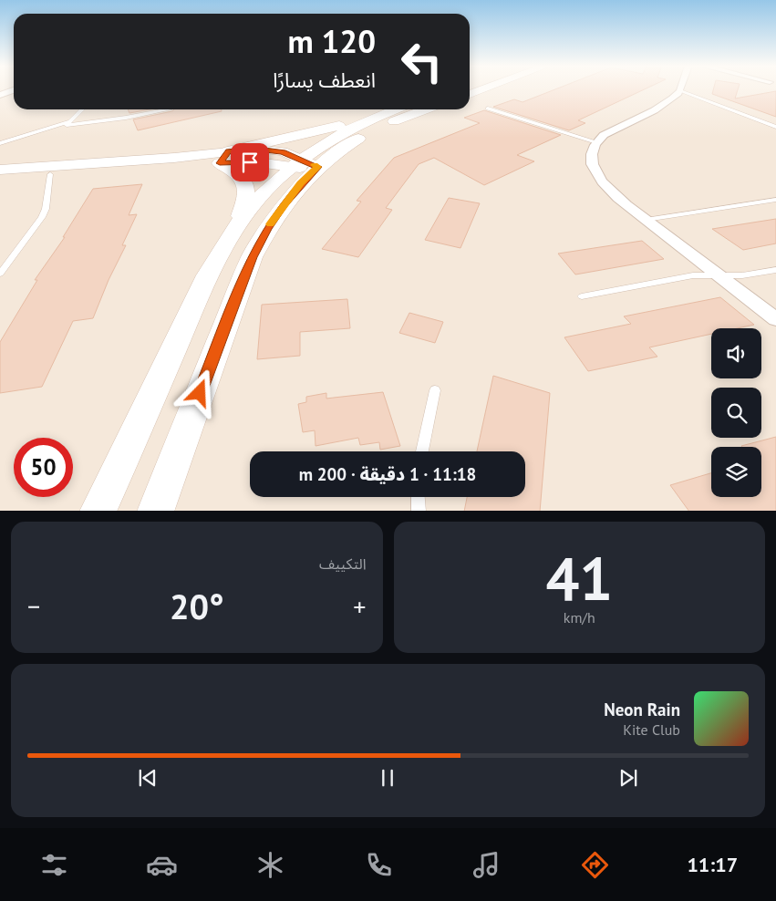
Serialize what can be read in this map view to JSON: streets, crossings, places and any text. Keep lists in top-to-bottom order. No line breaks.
{"page":{"turn":["120 m","انعطف يسارًا"],"limit":"50","trip":"11:18 · 1 دقيقة · 200 m","tile":[["41","km/h"],"التكييف"],"heat":["−","20°","+"],"song":["Neon Rain","Kite Club"],"tabs":"11:17"}}
